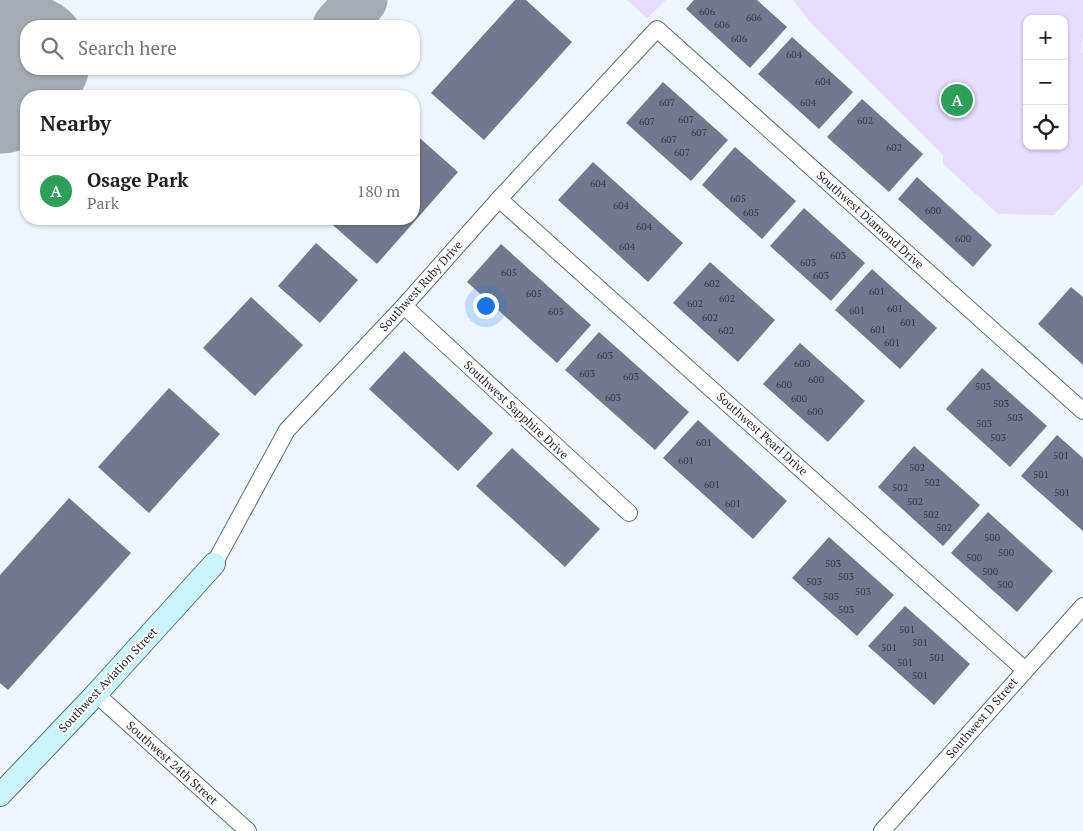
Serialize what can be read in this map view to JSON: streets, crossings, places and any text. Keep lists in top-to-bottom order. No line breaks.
{"streets":{"street":["Southwest Diamond Drive","Southwest Ruby Drive","Southwest Sapphire Drive","Southwest Pearl Drive","Southwest Aviation Street","Southwest D Street","Southwest 24th Street"]},"crossings":[["Southwest Diamond Drive","Southwest Ruby Drive"],["Southwest Ruby Drive","Southwest Sapphire Drive"],["Southwest Ruby Drive","Southwest Pearl Drive"],["Southwest Ruby Drive","Southwest Aviation Street"],["Southwest Pearl Drive","Southwest D Street"],["Southwest Aviation Street","Southwest 24th Street"]],"house_numbers":["606","606","606","606","604","604","607","604","607","602","607","607","607","602","607","604","605","604","600","605","604","600","604","603","603","605","603","602","601","605","602","602","601","601","605","602","601","601","602","601","603","600","603","603","600","600","503","603","600","503","600","503","503","503","601","501","601","502","501","502","601","502","501","502","601","502","502","500","500","500","503","500","503","503","500","503","503","503","501","501","501","501","501","501"],"page":{"map_buttons":["+","−"],"search":"Search here","pins":"A","heading":"Nearby","list":[{"mark":"A","name":"Osage Park","note":"Park","value":"180 m"}]}}
